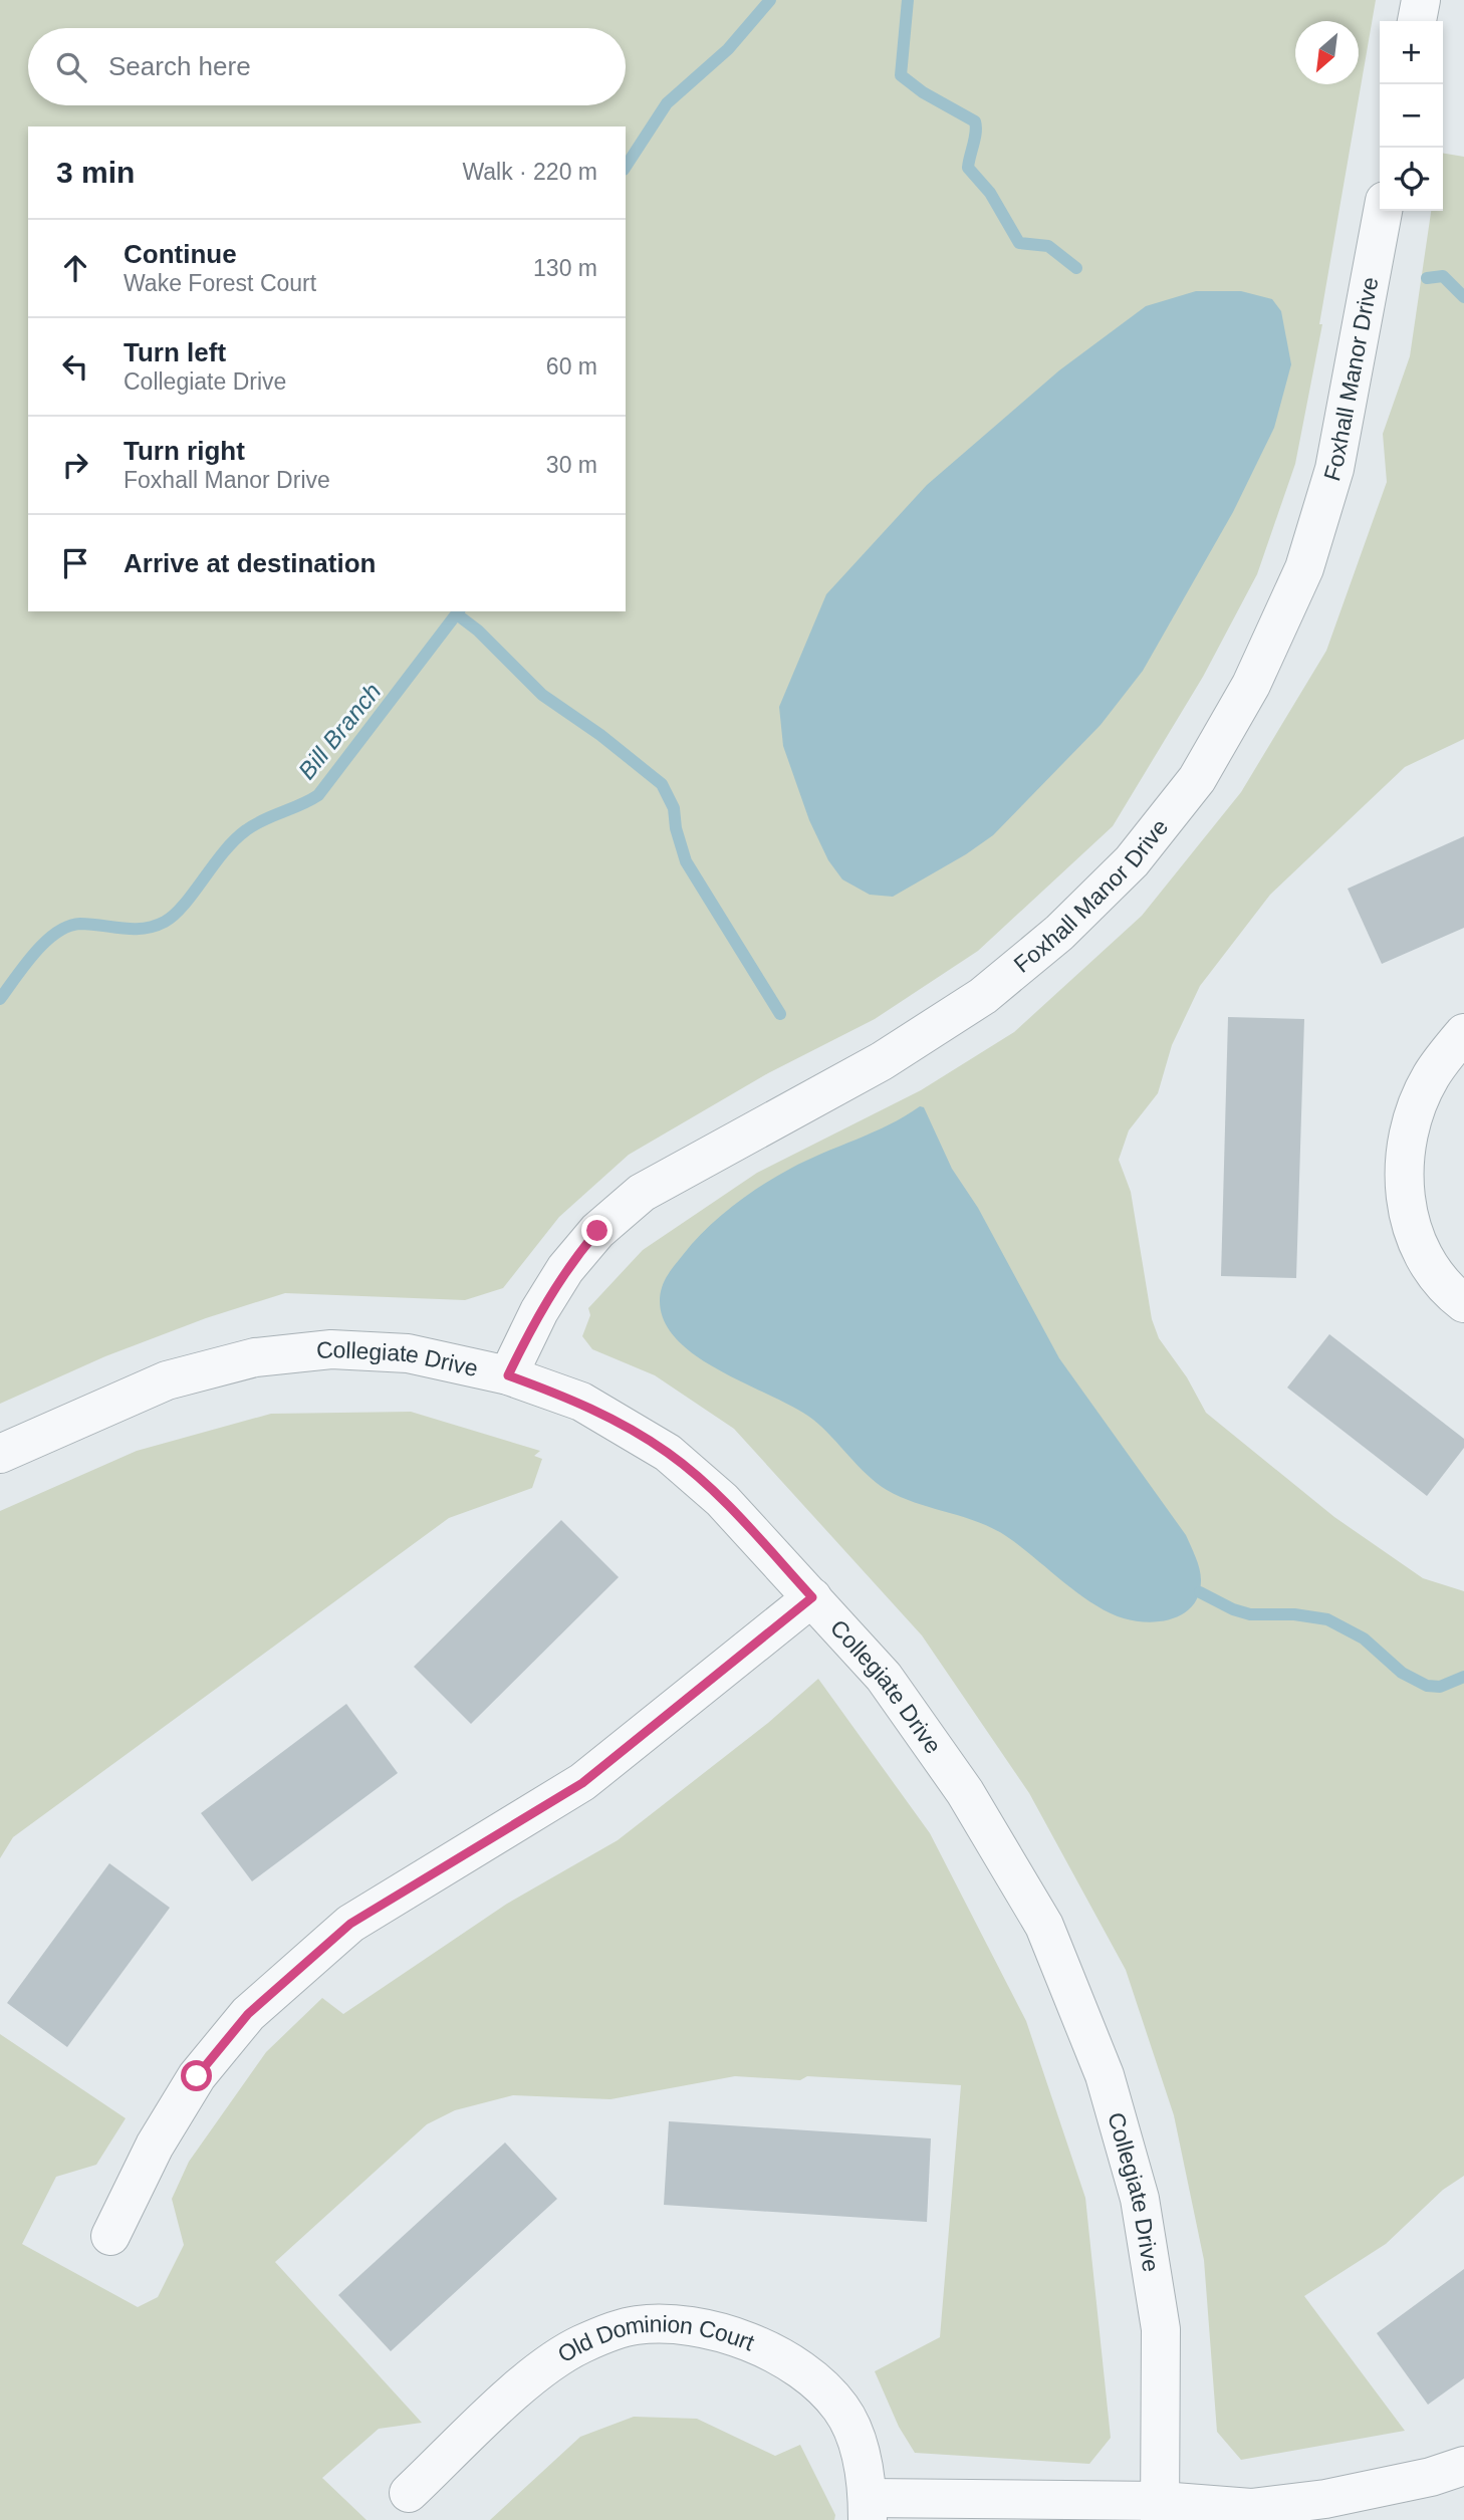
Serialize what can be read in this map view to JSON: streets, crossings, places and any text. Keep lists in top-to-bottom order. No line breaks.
{"streets":{"street":["Foxhall Manor Drive","Collegiate Drive","Old Dominion Court"]},"crossings":[["Foxhall Manor Drive","Collegiate Drive"],["Collegiate Drive","Old Dominion Court"]],"water":["Bill Branch"],"north":"bottom left","page":{"map_buttons":["+","−"],"search":"Search here","heading":["3 min","Walk · 220 m"],"list":[["Continue","Wake Forest Court","130 m"],["Turn left","Collegiate Drive","60 m"],["Turn right","Foxhall Manor Drive","30 m"],"Arrive at destination"]}}
